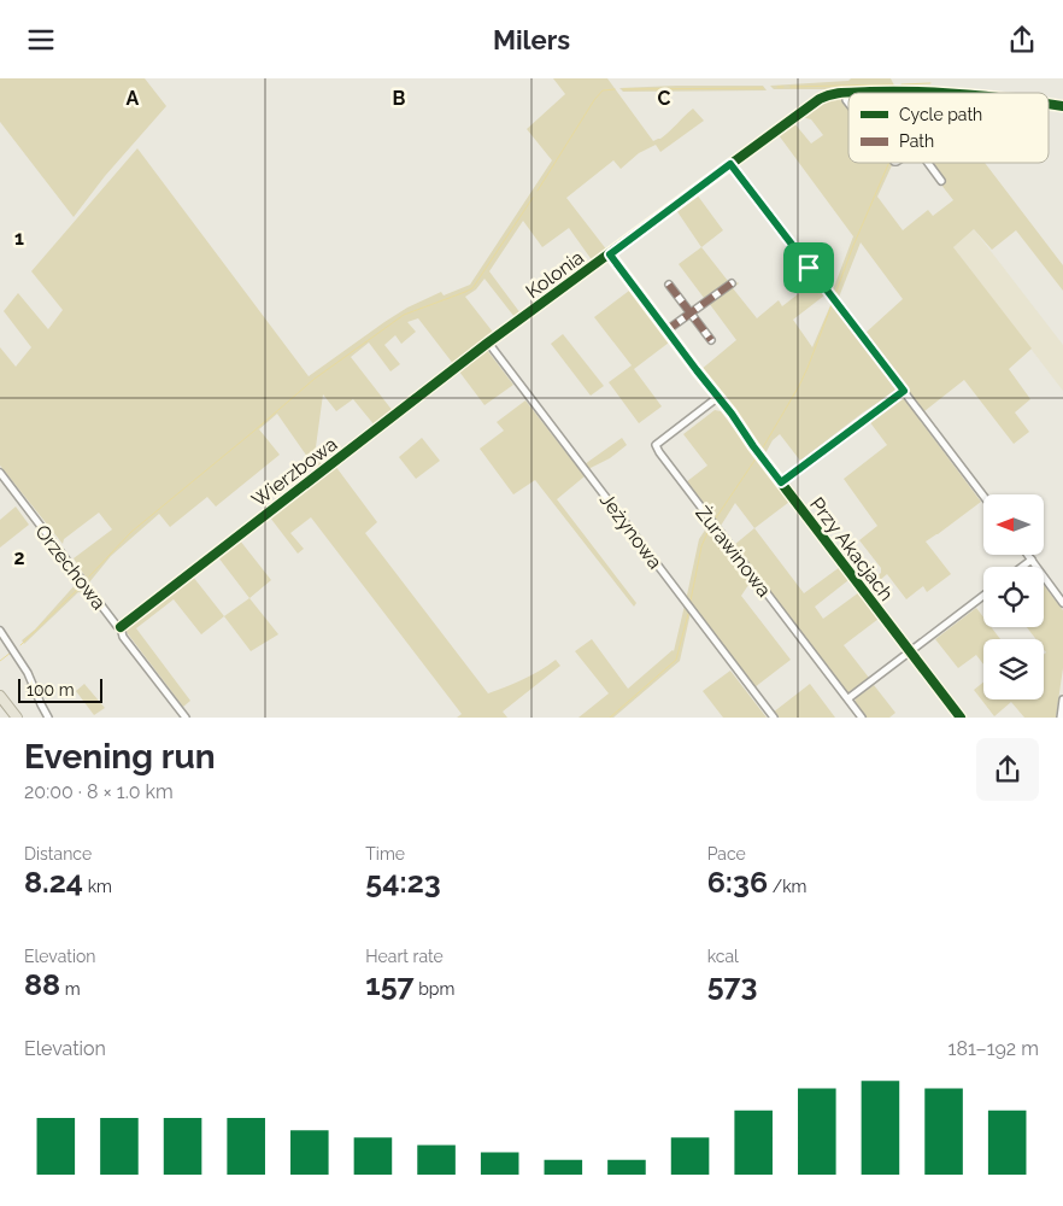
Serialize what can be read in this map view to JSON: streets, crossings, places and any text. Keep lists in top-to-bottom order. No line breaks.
{"streets":{"street":["Kolonia","Wierzbowa","Jeżynowa","Przy Akacjach","Żurawinowa","Orzechowa"]},"crossings":[["Kolonia","Wierzbowa"],["Kolonia","Jeżynowa"],["Kolonia","Przy Akacjach"],["Wierzbowa","Jeżynowa"],["Wierzbowa","Orzechowa"],["Przy Akacjach","Żurawinowa"]],"legend":["Cycle path","Path"],"scale_bar":"100 m","north":"left","page":{"header":"Milers","scale":"100 m","heading":["Evening run","20:00 · 8 × 1.0 km"],"stats":[["Distance","8.24 km"],["Time","54:23"],["Pace","6:36 /km"],["Elevation","88 m"],["Heart rate","157 bpm"],["kcal","573"]],"chart":["Elevation","181–192 m"]},"grid":{"columns":["A","B","C"],"rows":["1","2"]}}
